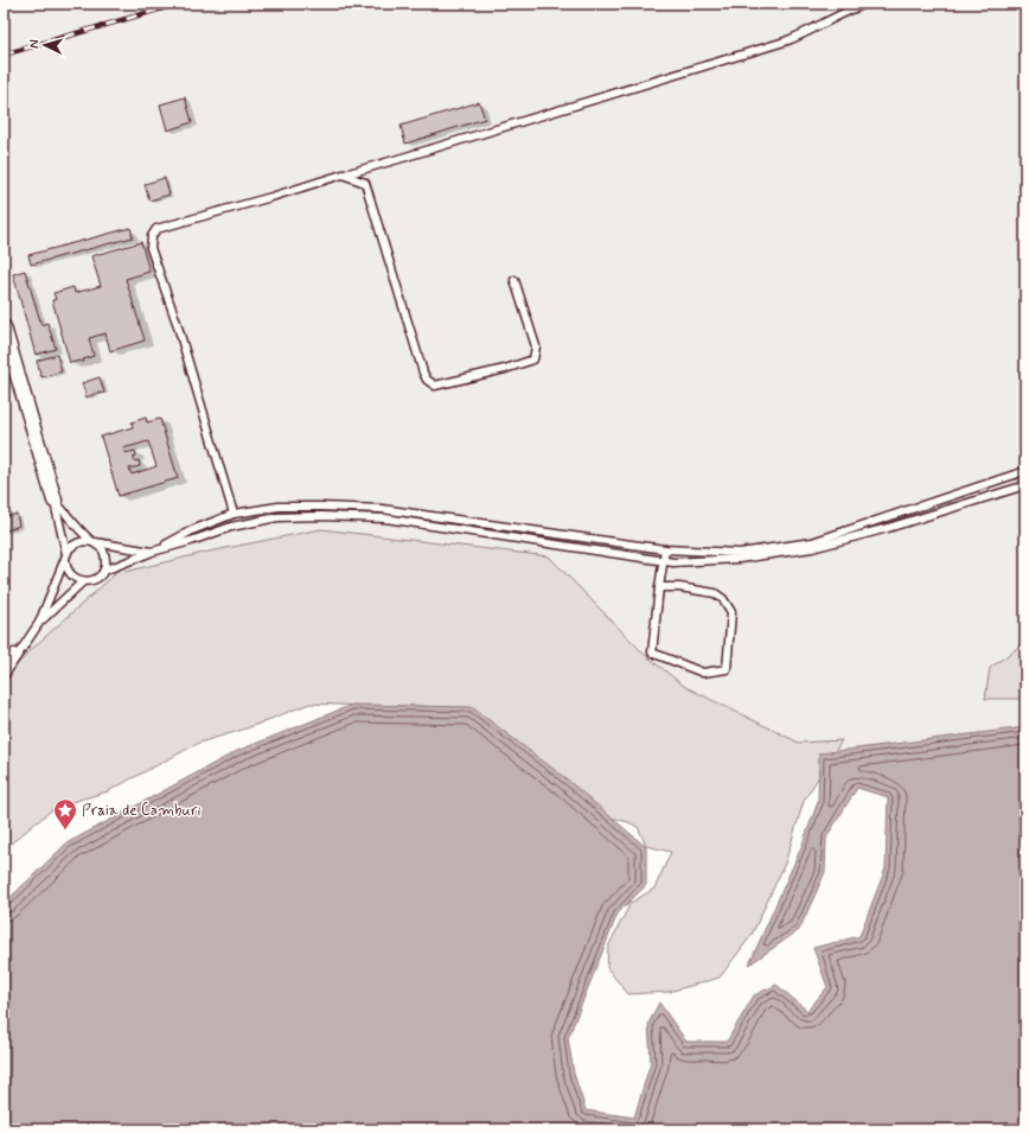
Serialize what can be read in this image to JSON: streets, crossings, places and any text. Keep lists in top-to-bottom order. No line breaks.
{"places":{"place":["Praia de Camburi"]},"north":"left"}
